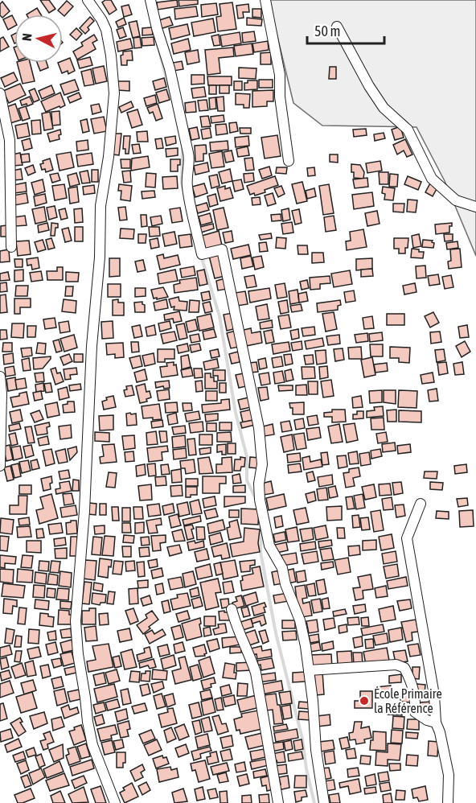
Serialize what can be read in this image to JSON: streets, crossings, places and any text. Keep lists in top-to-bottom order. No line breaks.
{"places":["École Primaire la Référence"],"scale_bar":"50 m","north":"left"}
